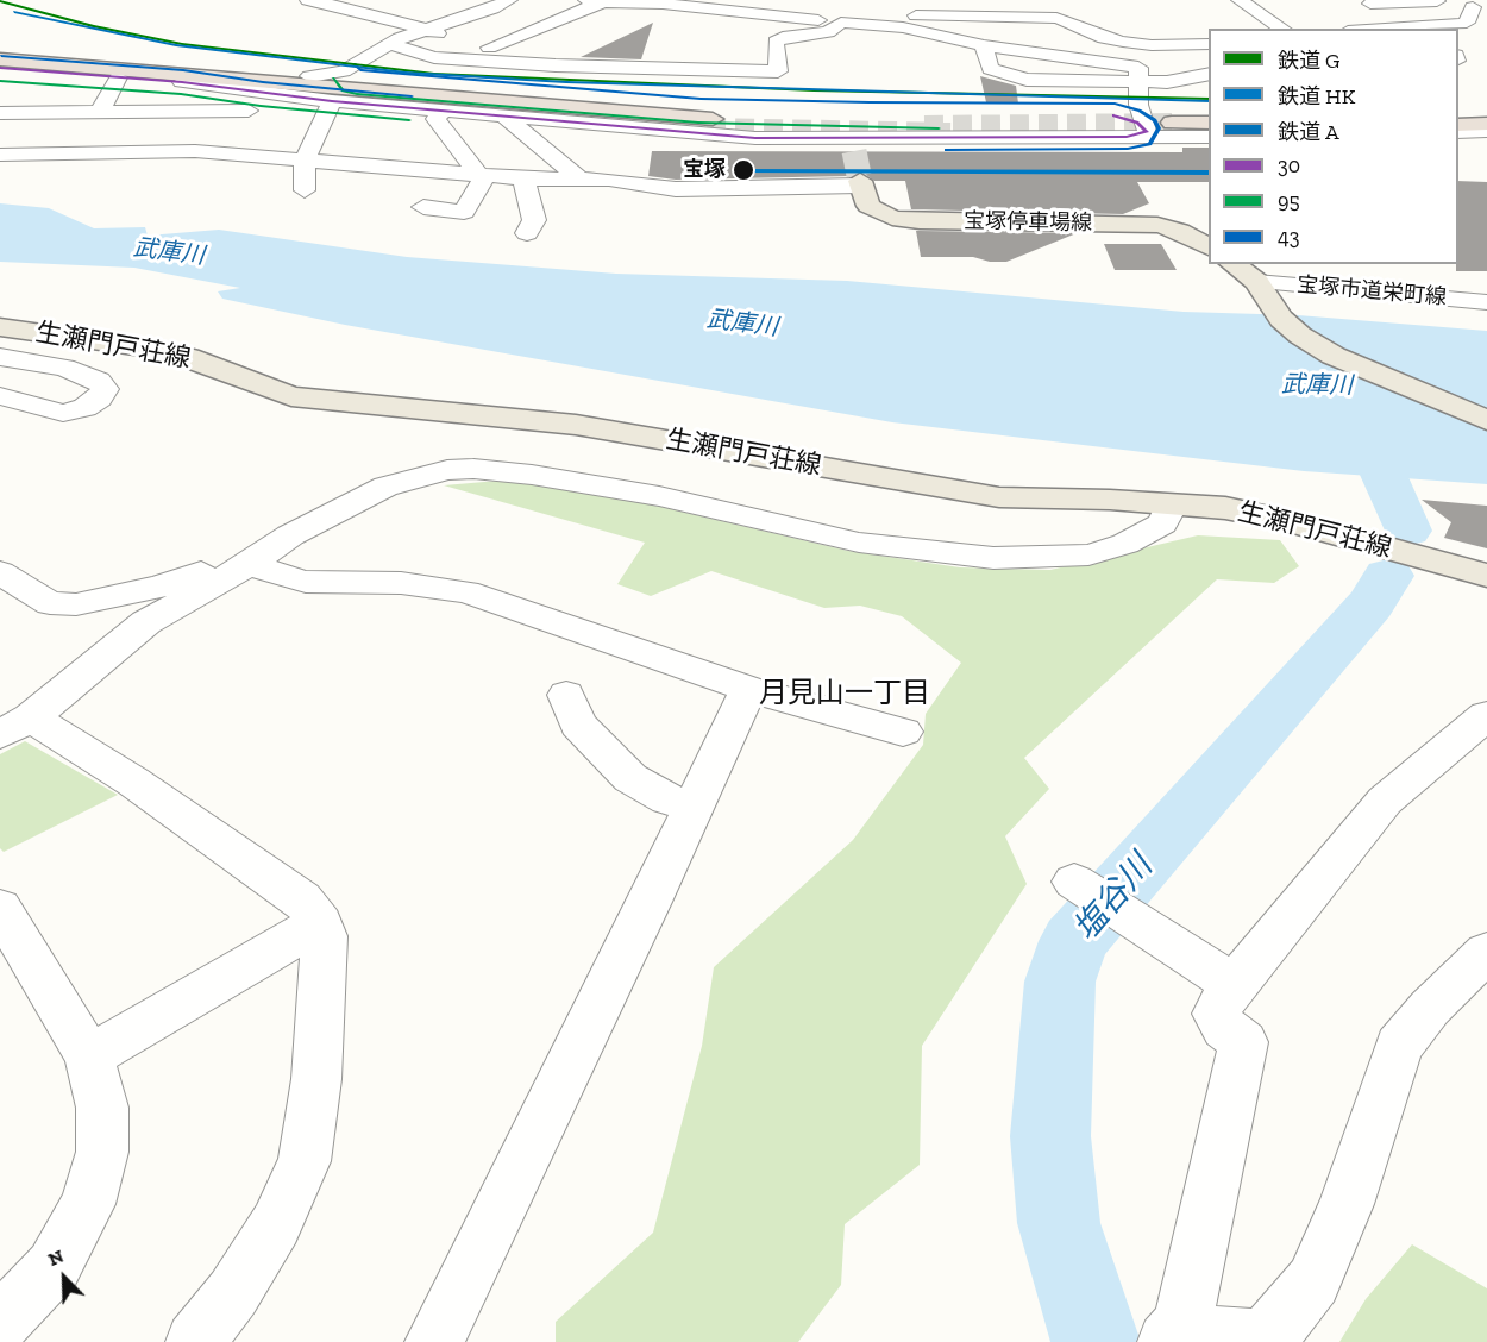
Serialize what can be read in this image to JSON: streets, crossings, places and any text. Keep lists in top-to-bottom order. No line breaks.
{"streets":{"main road":["宝塚停車場線","生瀬門戸荘線"],"street":["宝塚市道栄町線"]},"districts":["月見山一丁目"],"water":["武庫川","塩谷川"],"places":["宝塚"],"lines":["rail line G","rail line A","transit line 43","transit line 30","transit line 95","rail line HK"],"legend":["鉄道 G","鉄道 HK","鉄道 A","30","95","43"],"north":"top left"}
